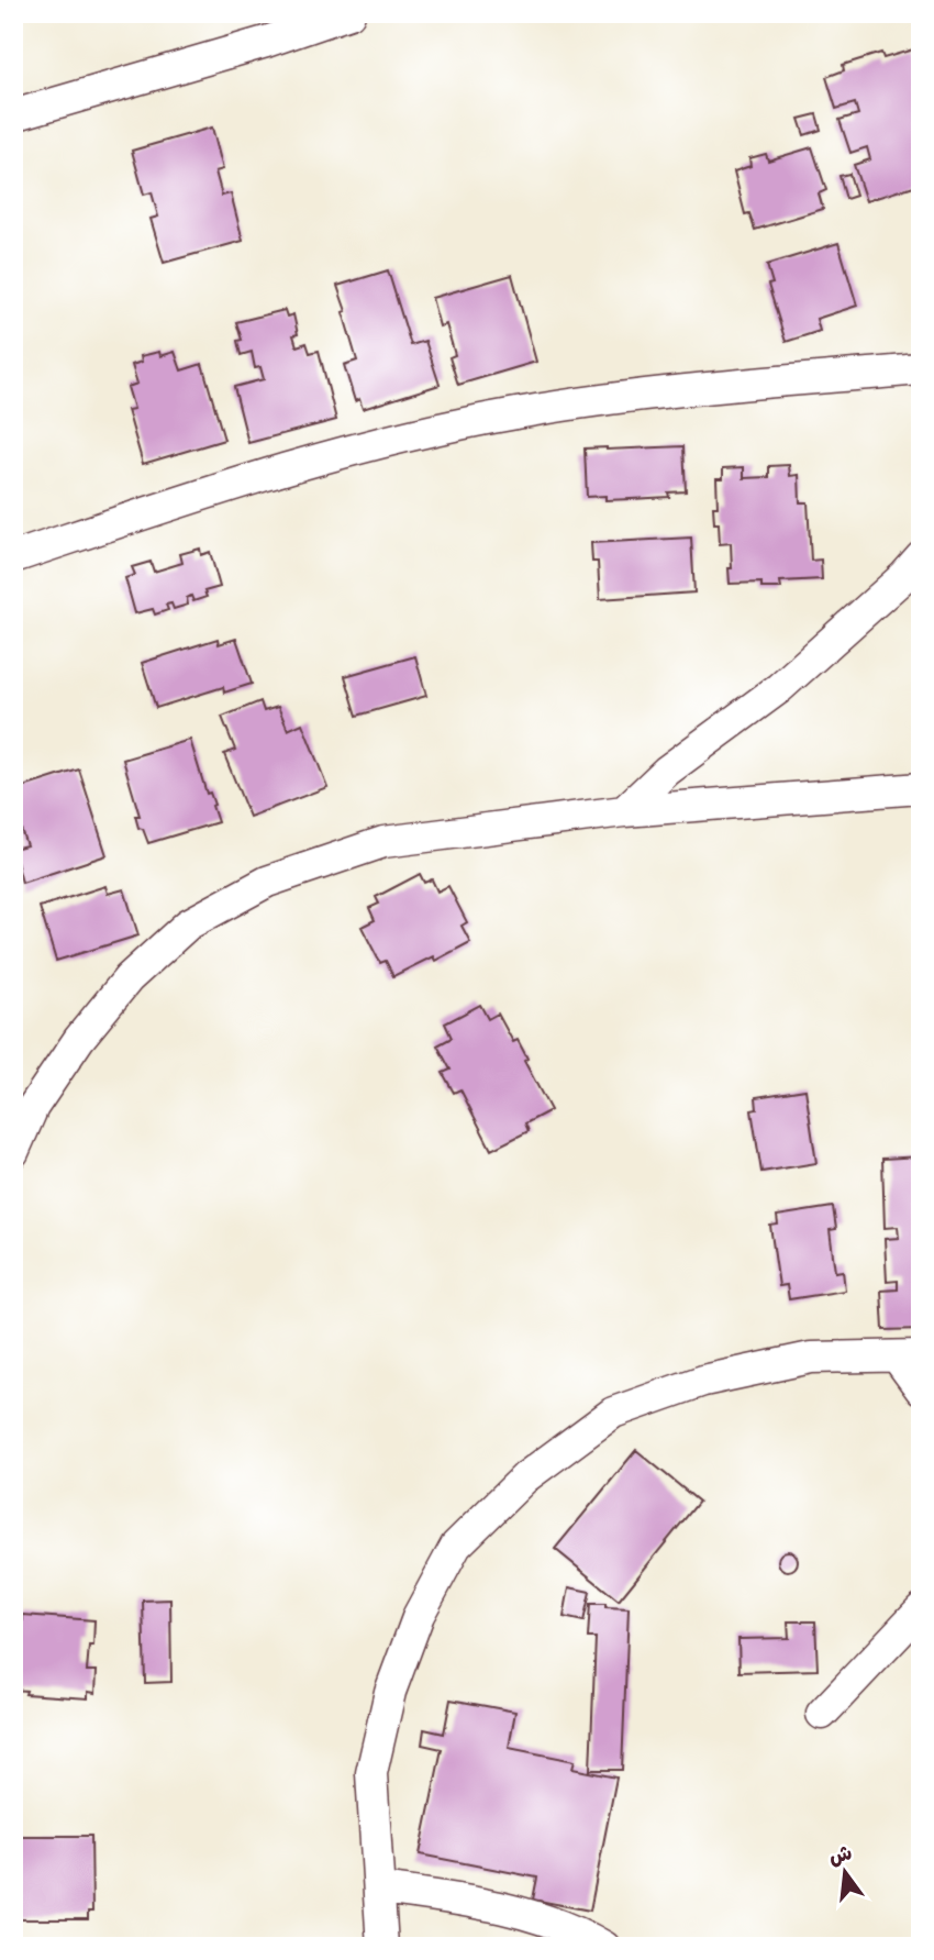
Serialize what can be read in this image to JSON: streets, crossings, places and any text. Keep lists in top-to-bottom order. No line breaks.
{"north":"top"}
